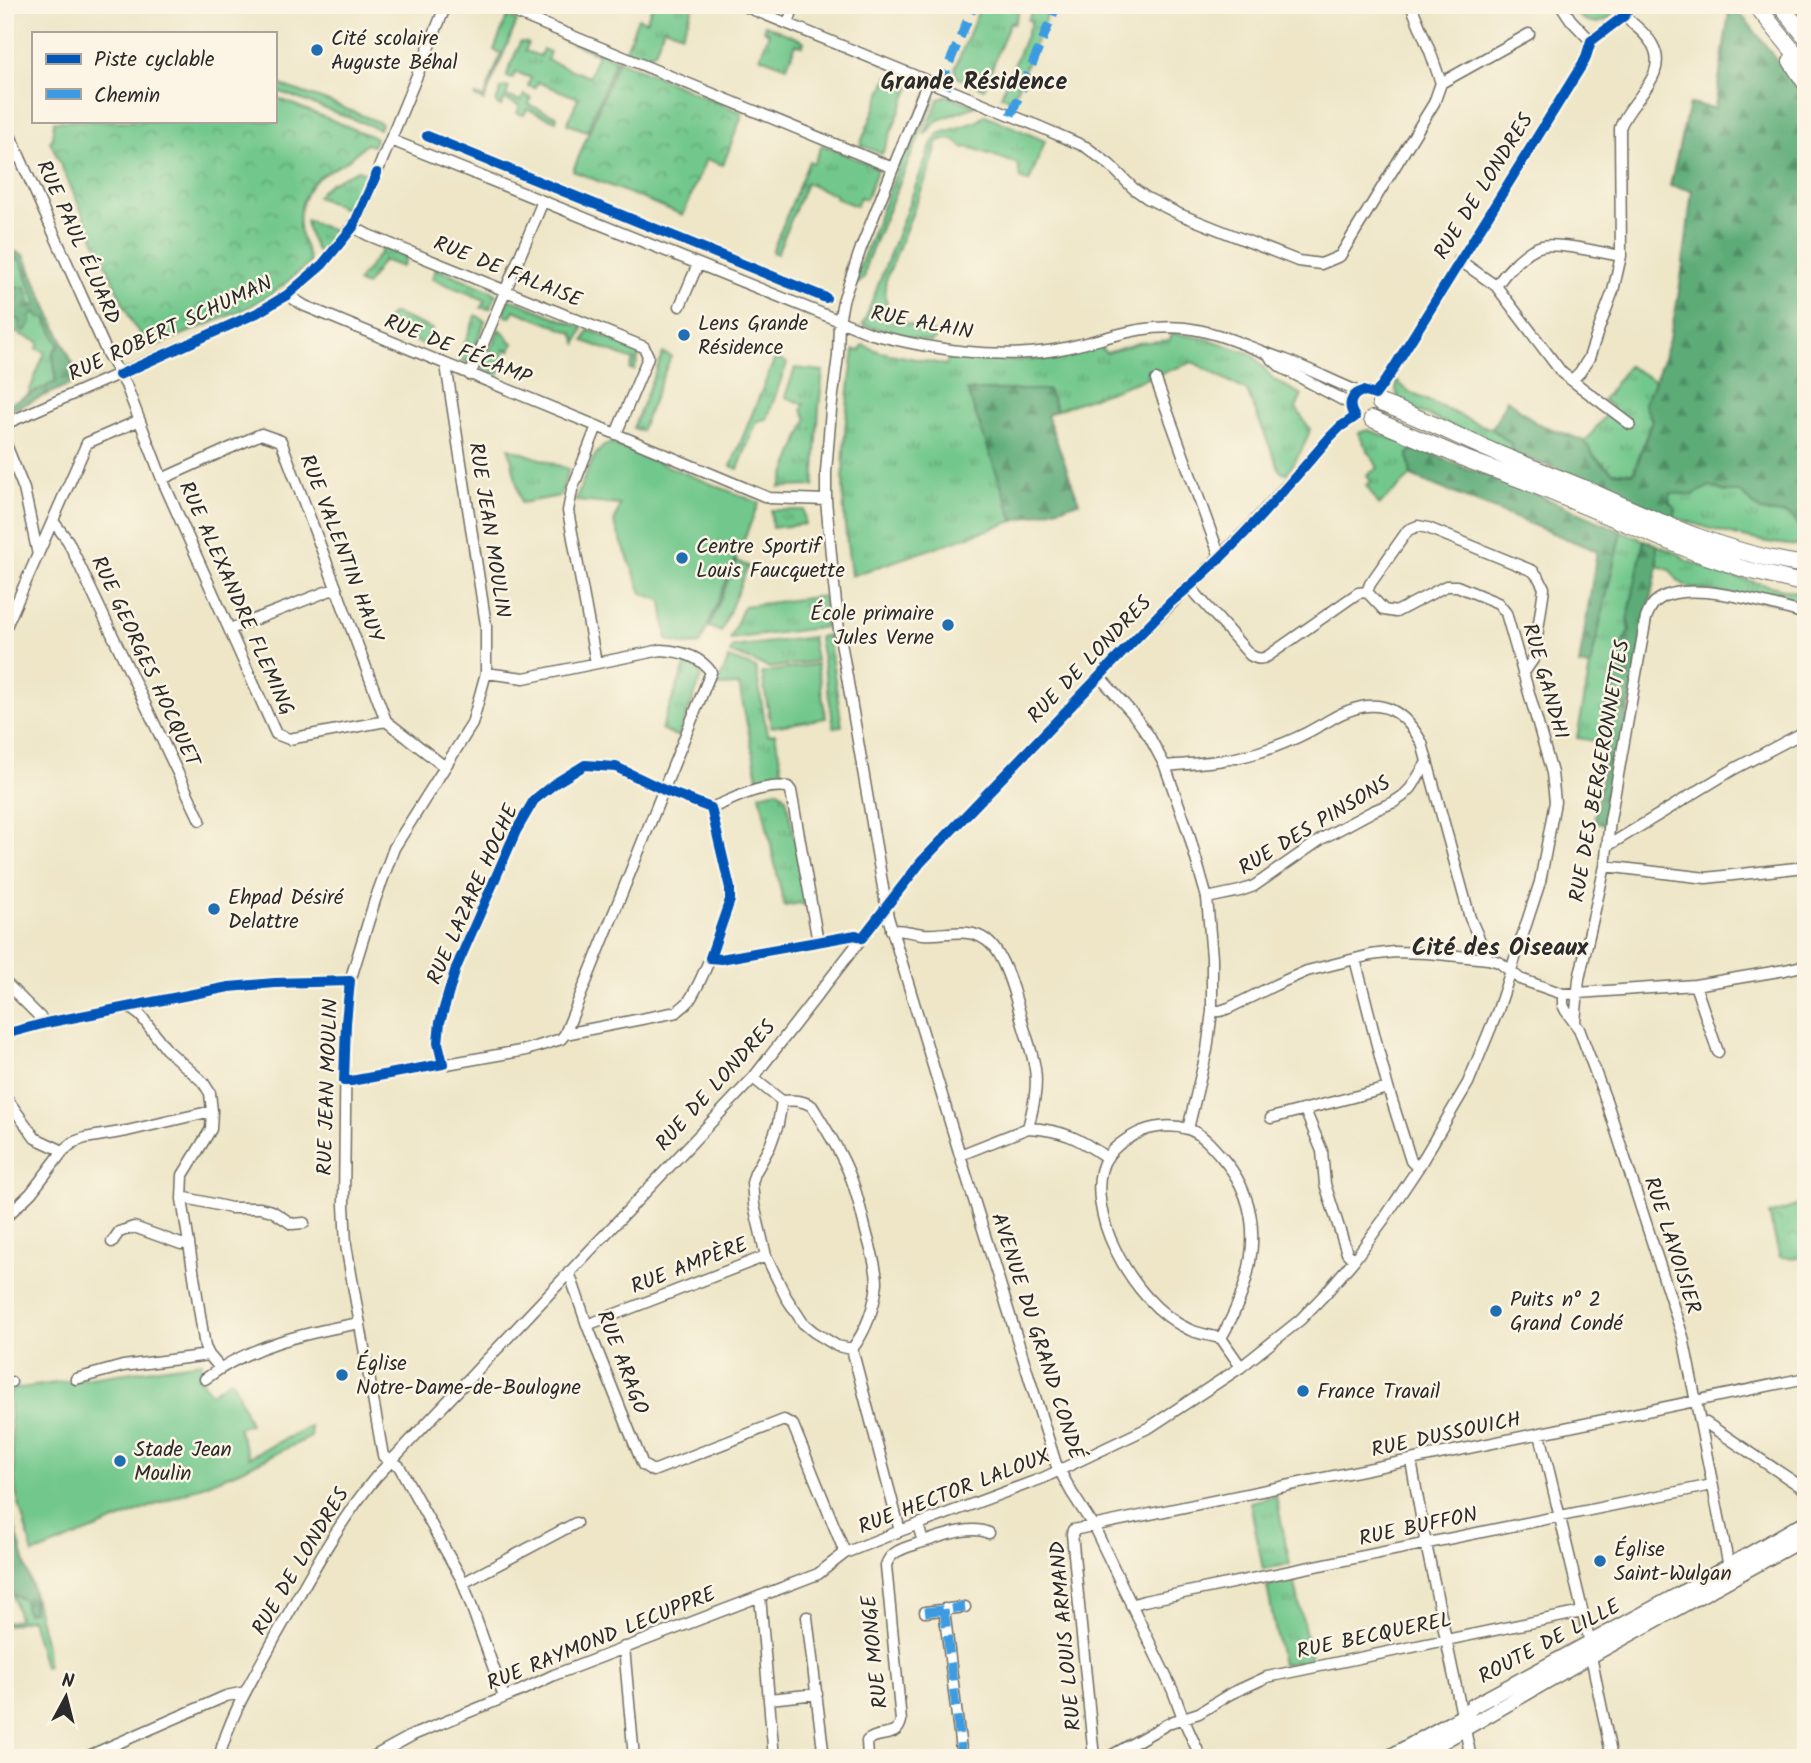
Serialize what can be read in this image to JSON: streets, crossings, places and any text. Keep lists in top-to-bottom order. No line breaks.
{"streets":{"main road":["ROUTE DE LILLE"],"street":["RUE DE LONDRES","RUE PAUL ÉLUARD","RUE DE FALAISE","RUE ALAIN","RUE ROBERT SCHUMAN","RUE DE FÉCAMP","RUE JEAN MOULIN","RUE VALENTIN HAUY","RUE ALEXANDRE FLEMING","RUE GEORGES HOCQUET","RUE GANDHI","RUE DES BERGERONNETTES","RUE DES PINSONS","RUE LAZARE HOCHE","RUE LAVOISIER","RUE AMPÈRE","AVENUE DU GRAND CONDÉ","RUE ARAGO","RUE DUSSOUICH","RUE HECTOR LALOUX","RUE BUFFON","RUE BECQUEREL","RUE LOUIS ARMAND","RUE RAYMOND LECUPPRE","RUE MONGE"]},"crossings":[["RUE DE LONDRES","RUE ALAIN"],["RUE DE LONDRES","RUE JEAN MOULIN"],["RUE DE LONDRES","AVENUE DU GRAND CONDÉ"],["RUE DE LONDRES","RUE ARAGO"],["RUE PAUL ÉLUARD","RUE ROBERT SCHUMAN"],["RUE PAUL ÉLUARD","RUE ALEXANDRE FLEMING"],["RUE DE FALAISE","RUE ROBERT SCHUMAN"],["RUE DE FALAISE","RUE DE FÉCAMP"],["RUE ALAIN","RUE ROBERT SCHUMAN"],["RUE ALAIN","AVENUE DU GRAND CONDÉ"],["RUE ROBERT SCHUMAN","RUE DE FÉCAMP"],["RUE ROBERT SCHUMAN","RUE ALEXANDRE FLEMING"],["RUE DE FÉCAMP","RUE JEAN MOULIN"],["RUE DE FÉCAMP","AVENUE DU GRAND CONDÉ"],["RUE JEAN MOULIN","RUE RAYMOND LECUPPRE"],["RUE VALENTIN HAUY","RUE ALEXANDRE FLEMING"],["RUE GANDHI","RUE HECTOR LALOUX"],["RUE DES BERGERONNETTES","RUE LAVOISIER"],["RUE LAVOISIER","RUE DUSSOUICH"],["RUE LAVOISIER","RUE BUFFON"],["RUE LAVOISIER","ROUTE DE LILLE"],["RUE AMPÈRE","RUE ARAGO"],["AVENUE DU GRAND CONDÉ","RUE DUSSOUICH"],["AVENUE DU GRAND CONDÉ","RUE HECTOR LALOUX"],["AVENUE DU GRAND CONDÉ","RUE BUFFON"],["AVENUE DU GRAND CONDÉ","RUE BECQUEREL"],["AVENUE DU GRAND CONDÉ","RUE LOUIS ARMAND"],["RUE ARAGO","RUE HECTOR LALOUX"],["RUE ARAGO","RUE RAYMOND LECUPPRE"],["RUE DUSSOUICH","RUE LOUIS ARMAND"],["RUE HECTOR LALOUX","RUE RAYMOND LECUPPRE"]],"districts":["Grande Résidence","Cité des Oiseaux"],"places":["Cité scolaire Auguste Béhal","Lens Grande Résidence","Centre Sportif Louis Faucquette","École primaire Jules Verne","Ehpad Désiré Delattre","Puits n° 2 Grand Condé","Église Notre-Dame-de-Boulogne","France Travail","Stade Jean Moulin","Église Saint-Wulgan"],"legend":["Piste cyclable","Chemin"],"north":"top"}
